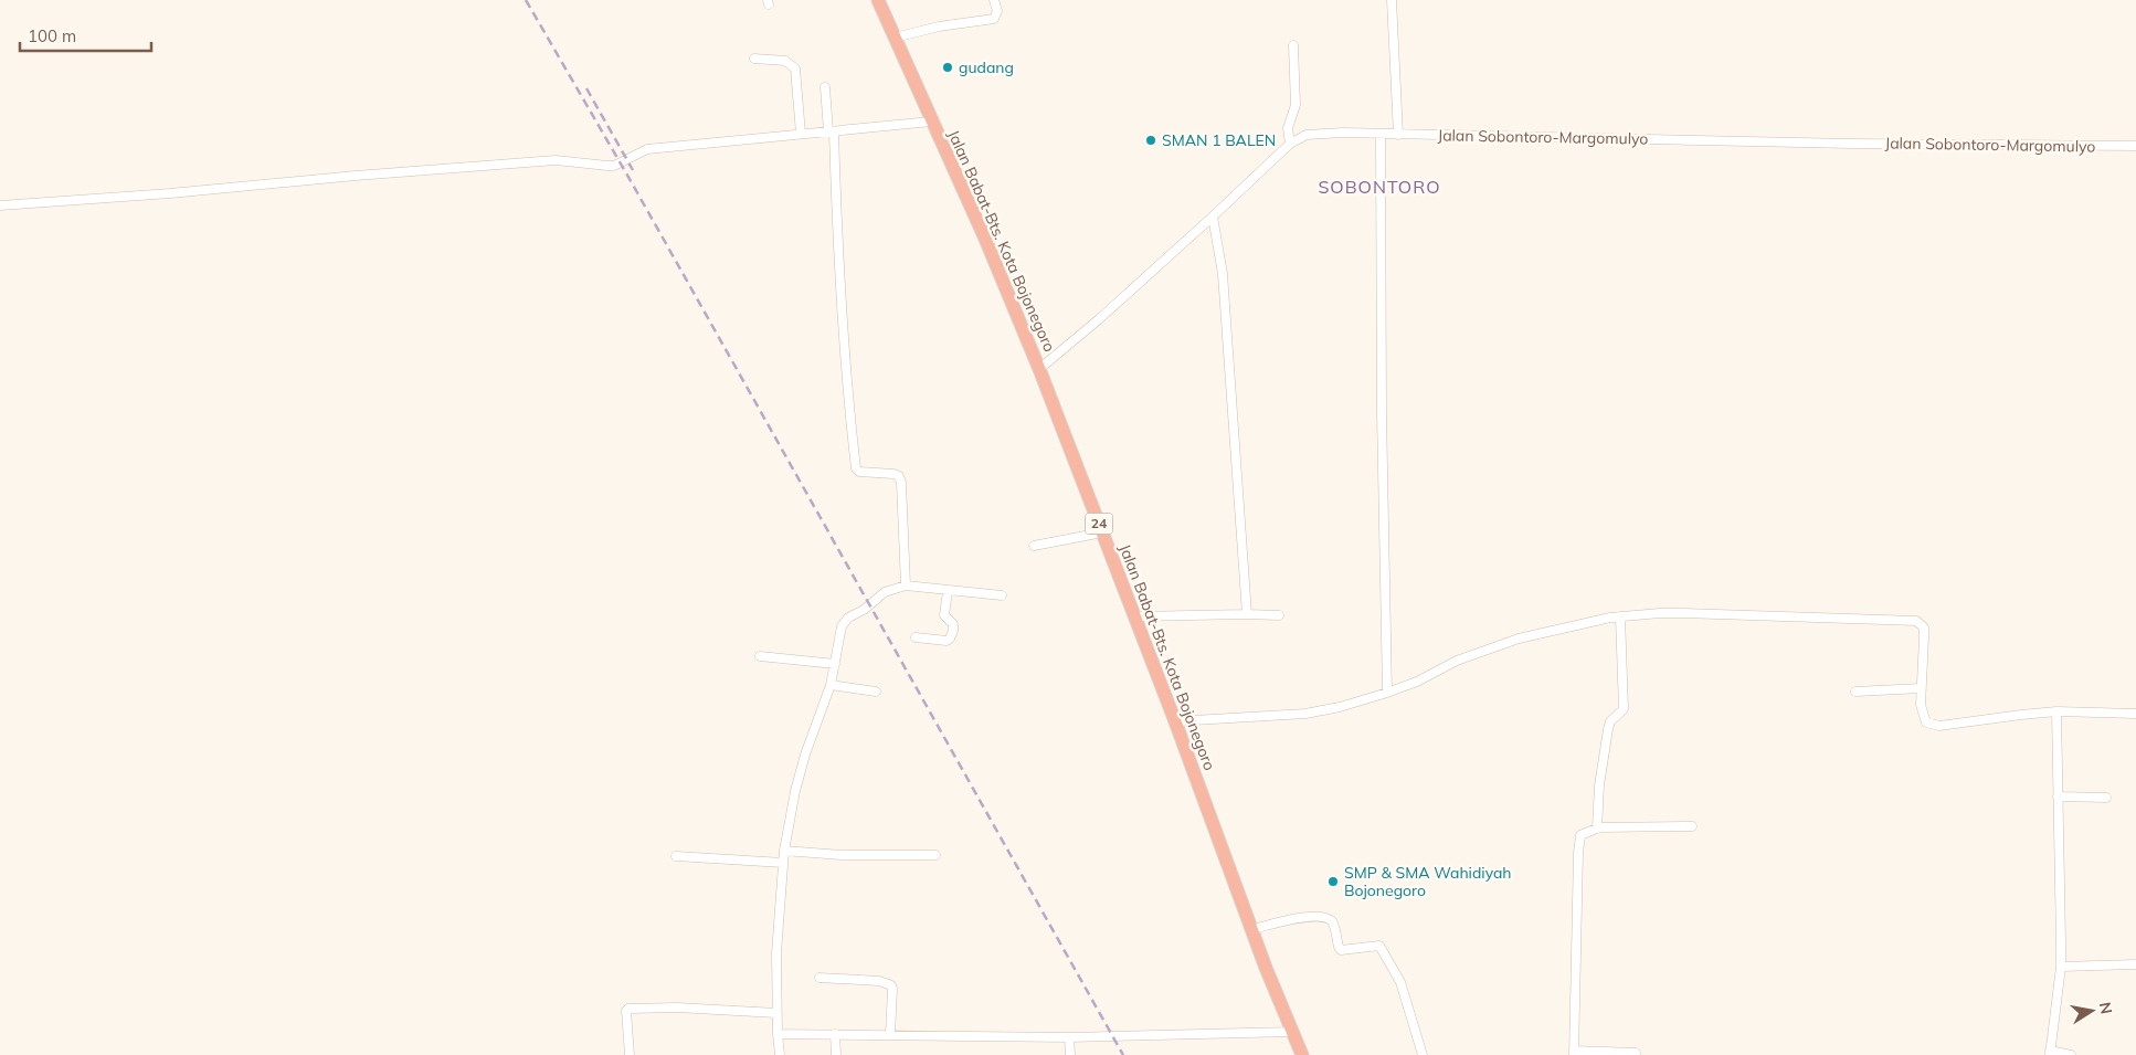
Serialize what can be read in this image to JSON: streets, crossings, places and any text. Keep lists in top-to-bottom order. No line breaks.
{"streets":{"highway":["Jalan Babat-Bts. Kota Bojonegoro","24"],"street":["Jalan Sobontoro-Margomulyo"]},"crossings":[["Jalan Sobontoro-Margomulyo","Jalan Babat-Bts. Kota Bojonegoro"]],"districts":["SOBONTORO"],"places":["gudang","SMAN 1 BALEN","SMP & SMA Wahidiyah Bojonegoro"],"scale_bar":"100 m","north":"right"}
